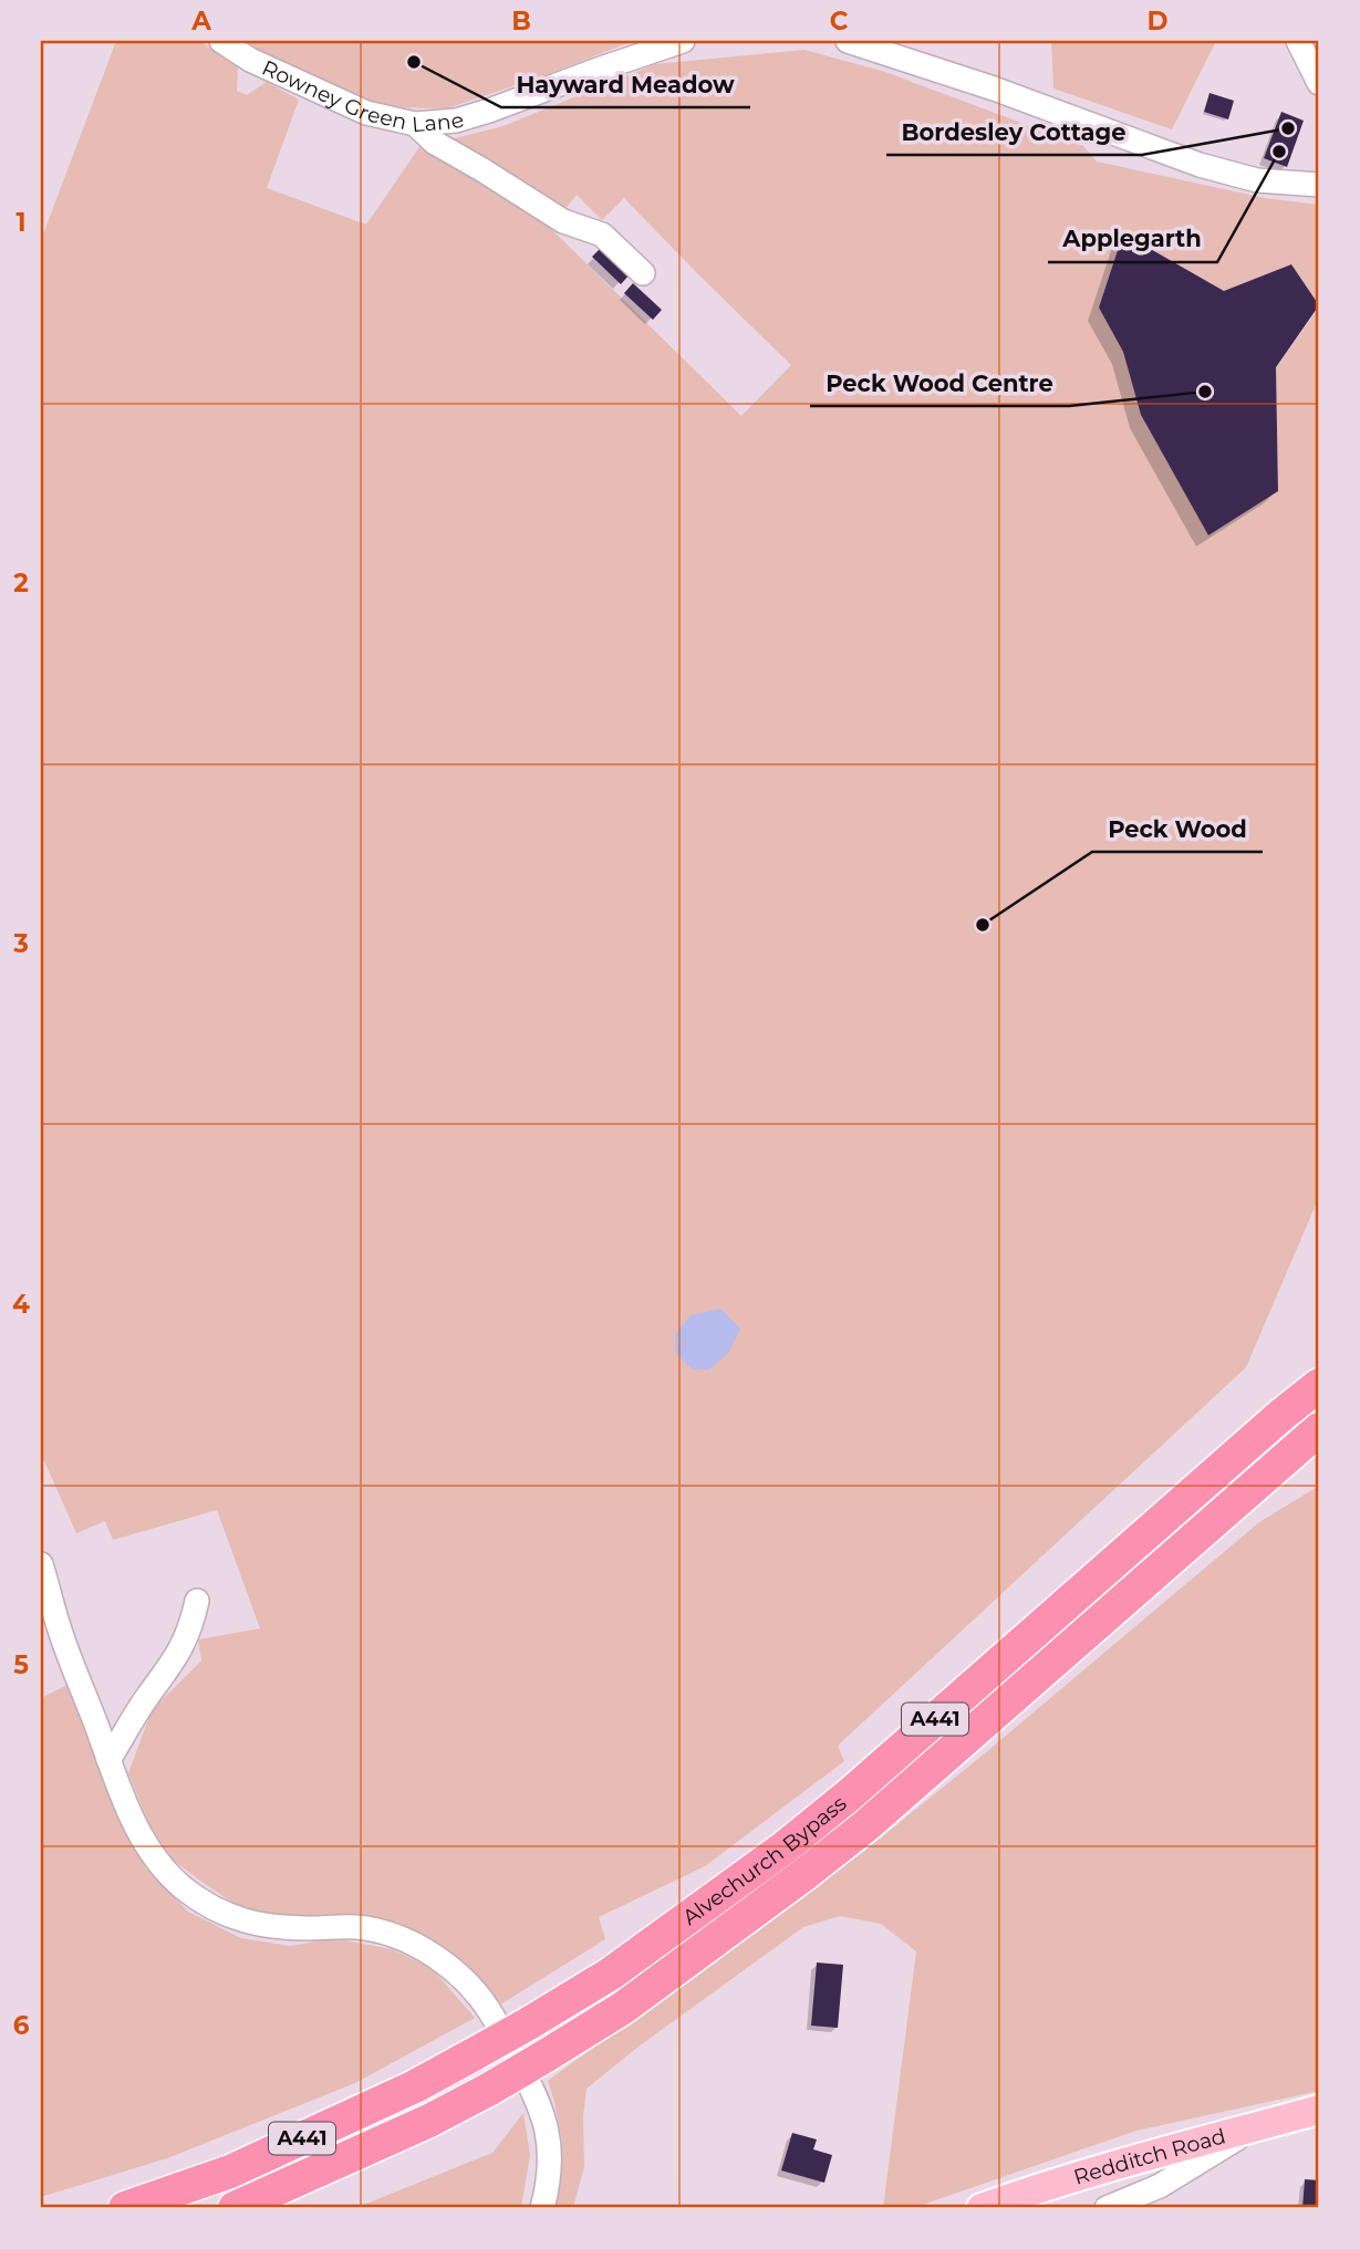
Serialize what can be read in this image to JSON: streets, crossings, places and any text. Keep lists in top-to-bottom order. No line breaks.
{"streets":{"highway":["A441","Alvechurch Bypass"],"main road":["Redditch Road"],"street":["Rowney Green Lane"]},"places":["Hayward Meadow","Bordesley Cottage","Applegarth","Peck Wood Centre","Peck Wood"],"grid":{"columns":["A","B","C","D"],"rows":["1","2","3","4","5","6"]}}
